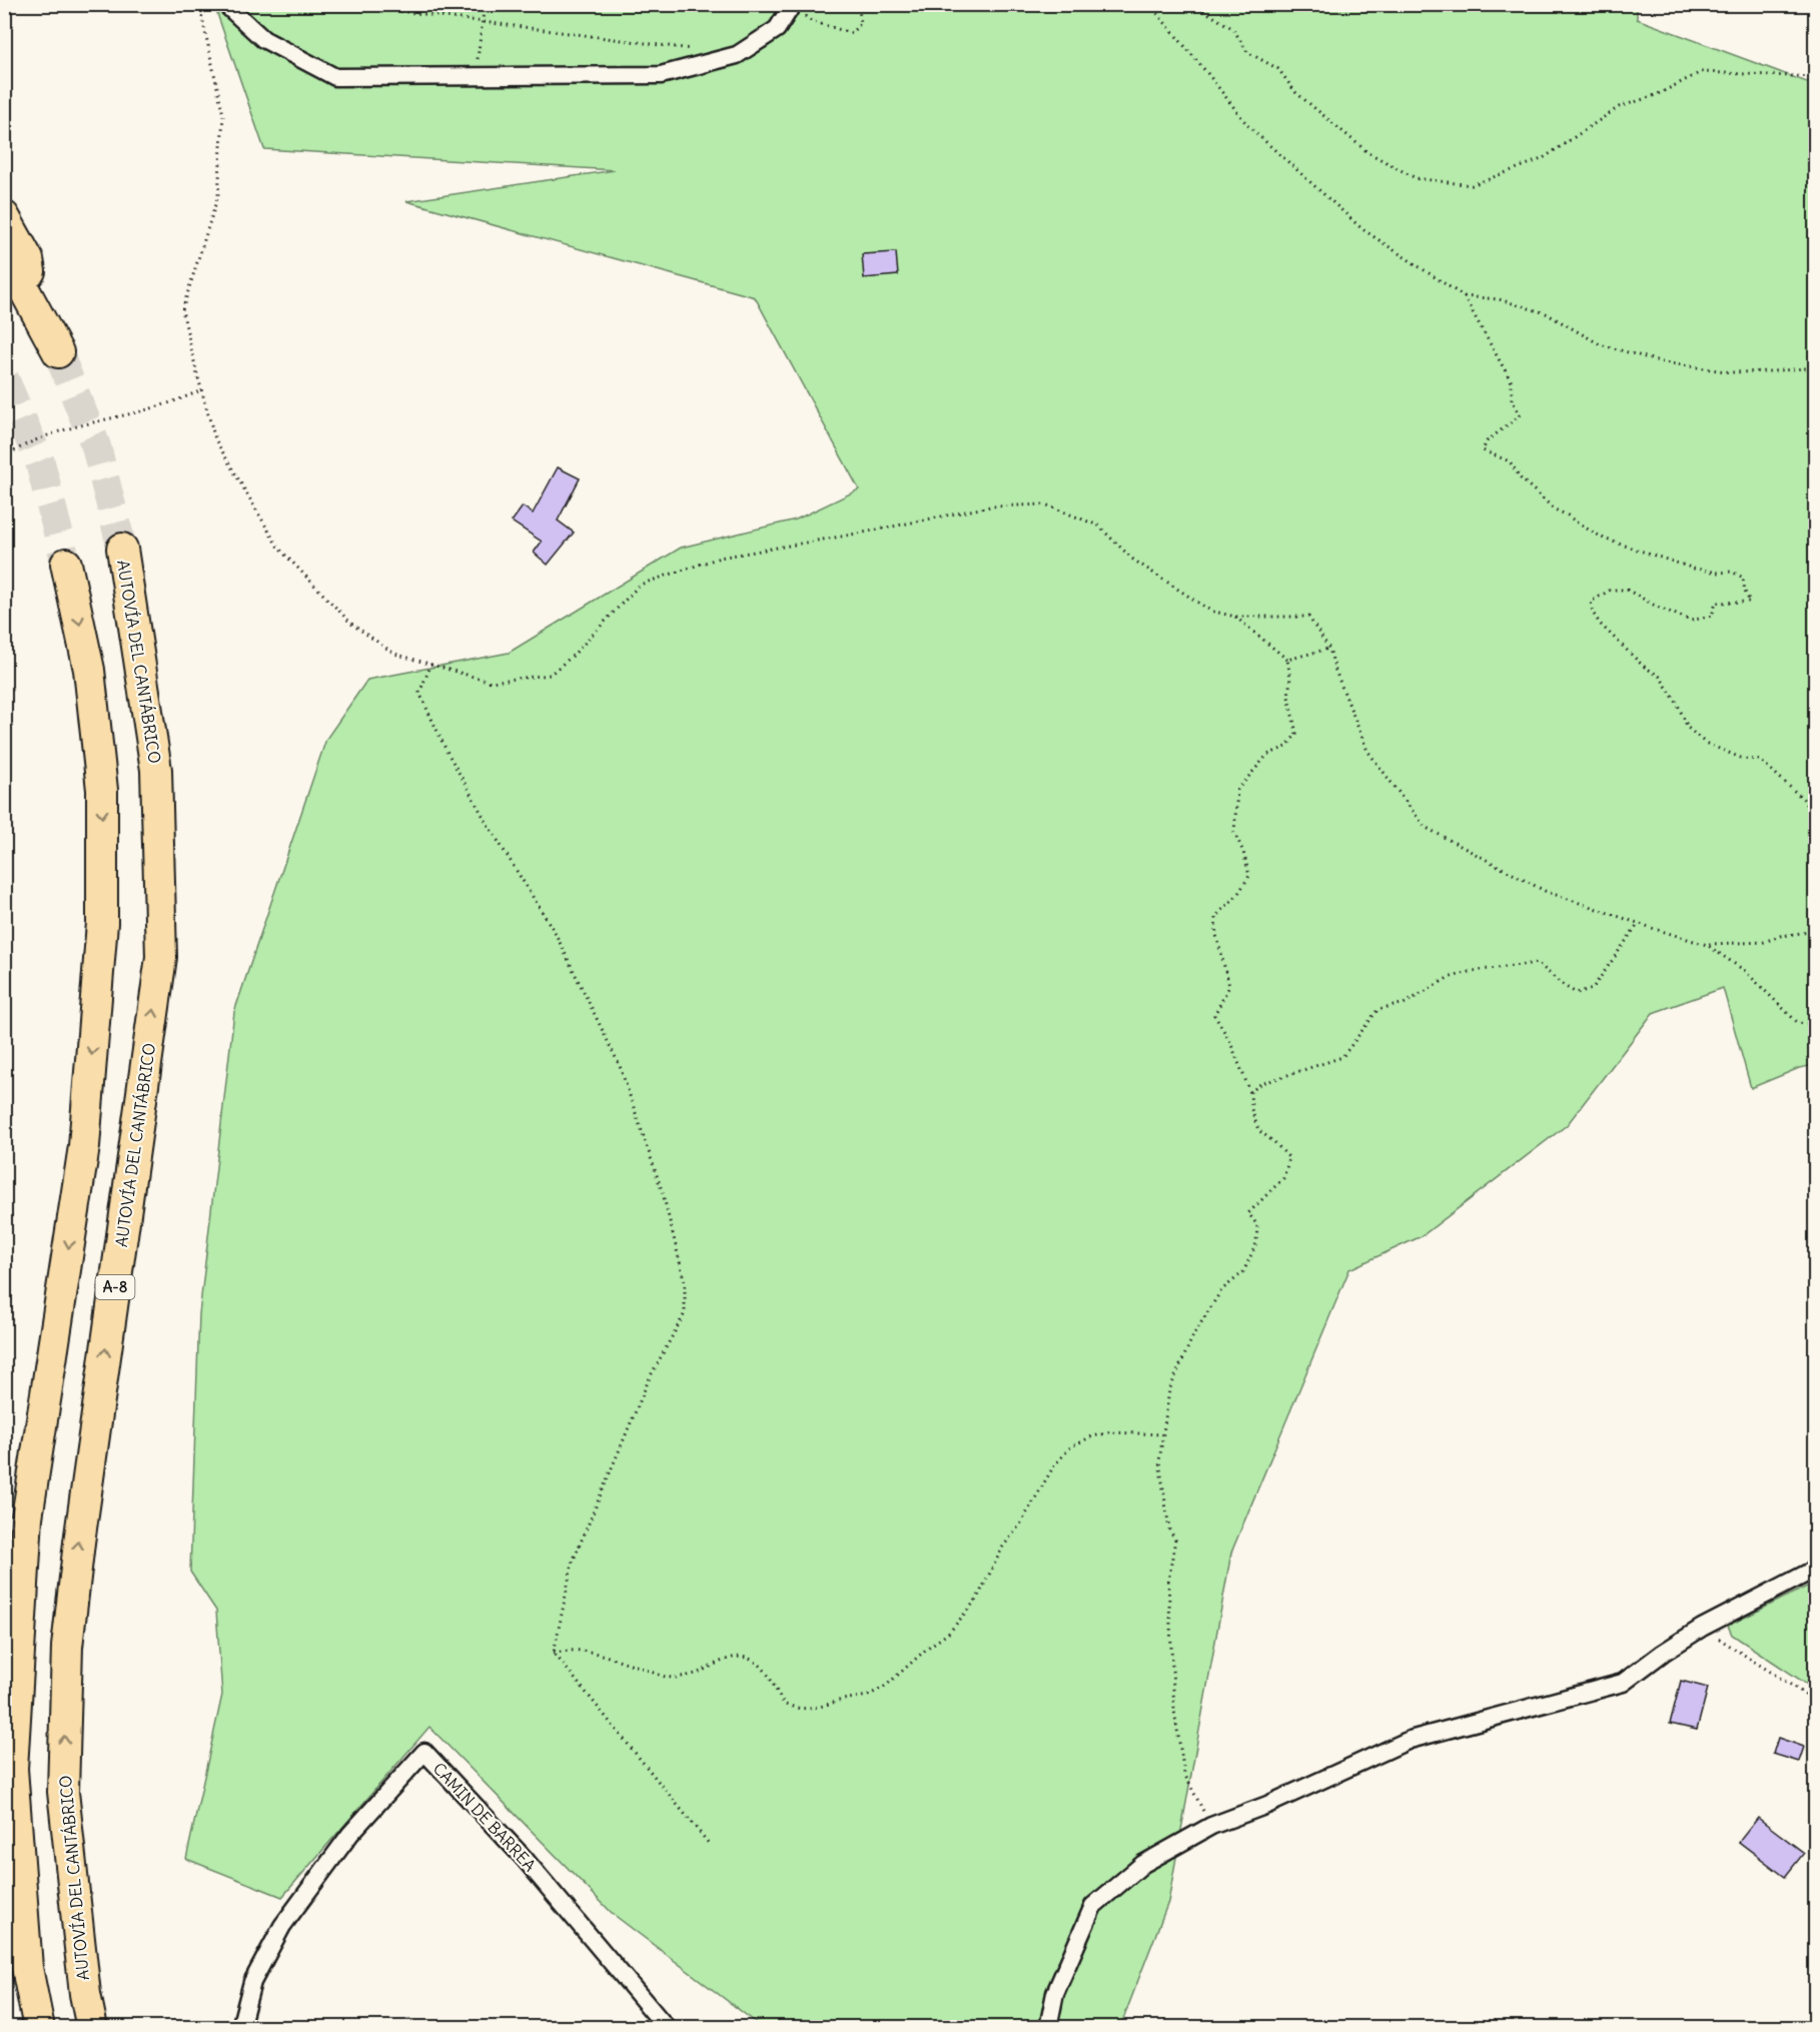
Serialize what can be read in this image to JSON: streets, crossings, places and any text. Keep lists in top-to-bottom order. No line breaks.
{"streets":{"highway":["AUTOVÍA DEL CANTÁBRICO","A-8"],"street":["CAMIN DE BARREA"]}}
